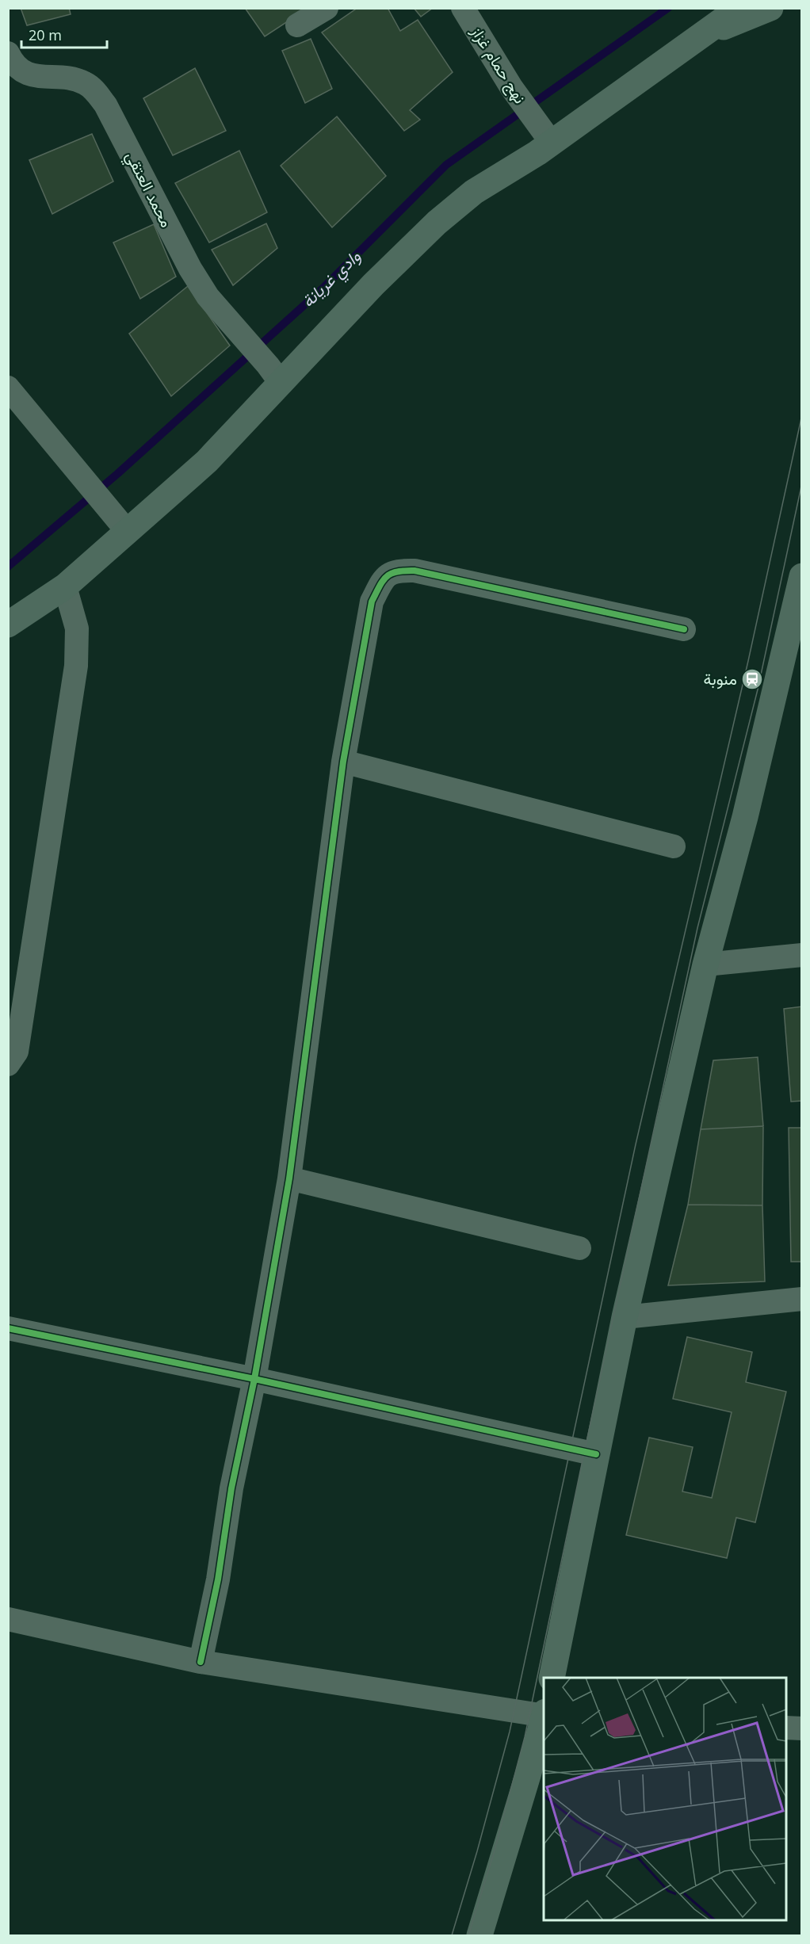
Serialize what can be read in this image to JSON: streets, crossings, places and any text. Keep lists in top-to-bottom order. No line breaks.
{"streets":{"street":["نهج حمام غزاز","محمد العتقي"]},"water":["وادي غريانة"],"places":{"station":["منوبة"]},"scale_bar":"20 m"}
